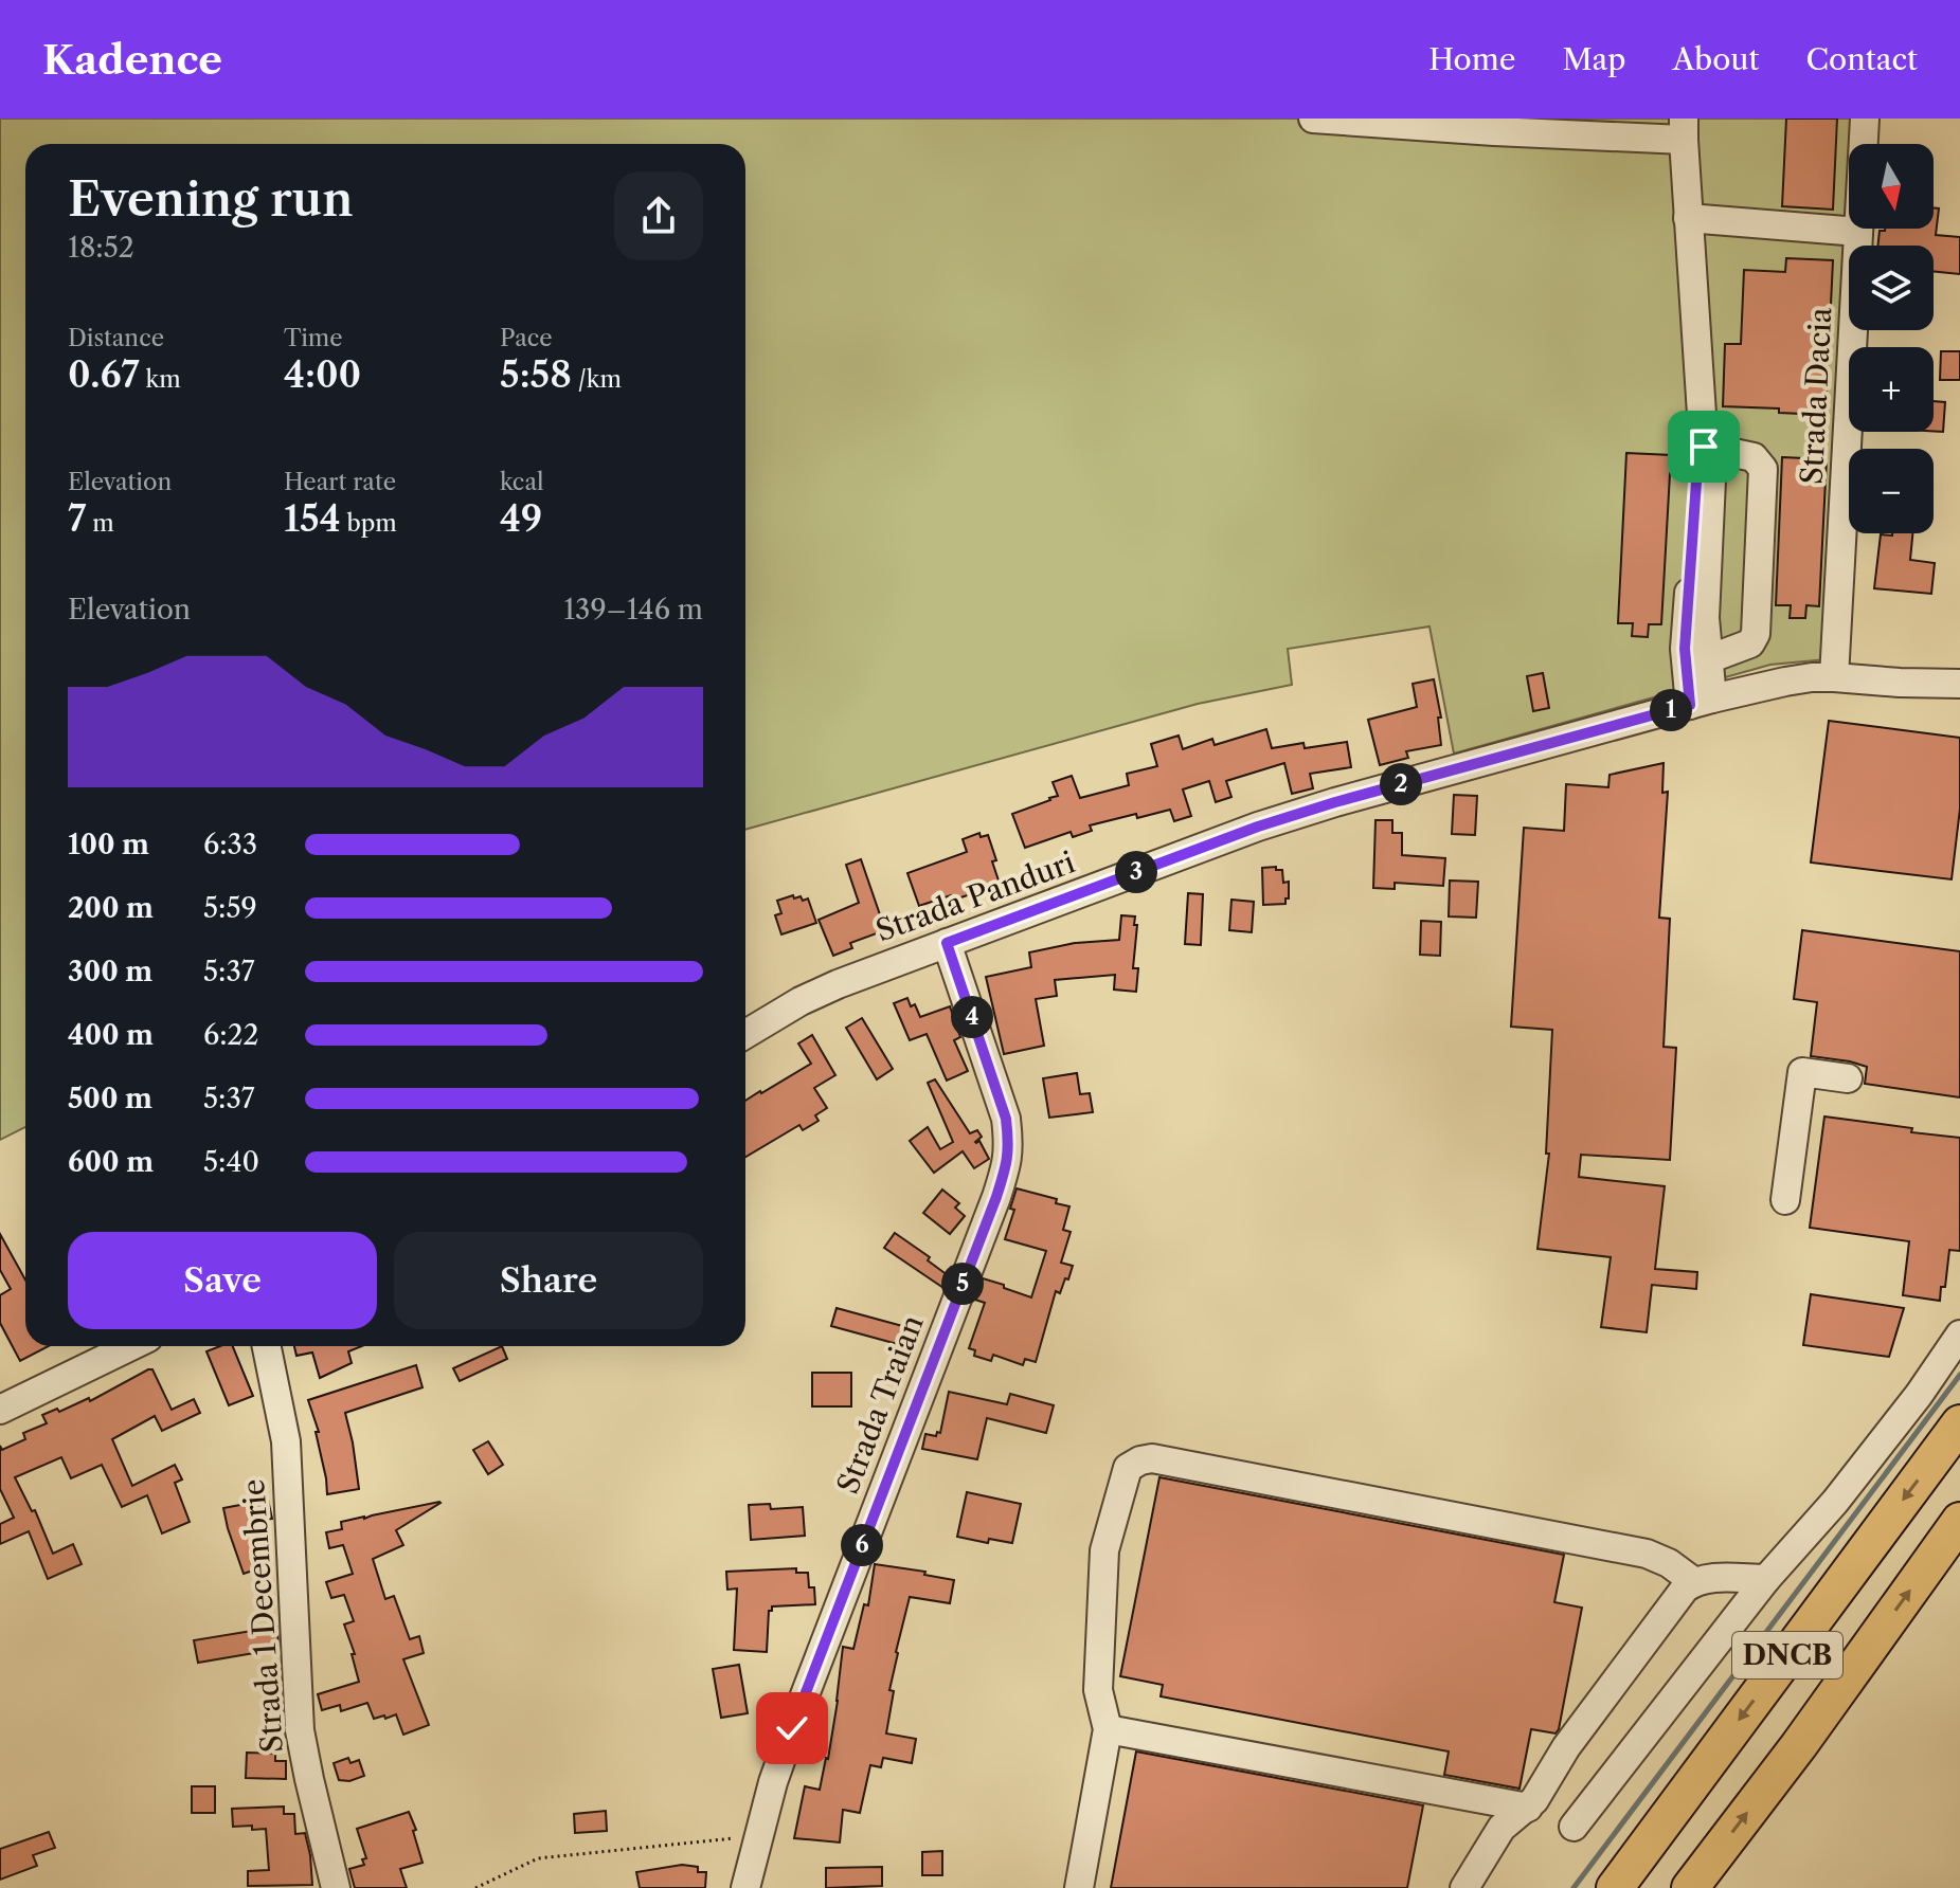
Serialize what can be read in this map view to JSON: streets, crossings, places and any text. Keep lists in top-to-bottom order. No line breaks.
{"streets":{"main road":["DNCB"],"street":["Strada Dacia","Strada Panduri","Strada Traian","Strada 1 Decembrie"]},"crossings":[["Strada Dacia","Strada Panduri"],["Strada Panduri","Strada Traian"]],"north":"bottom","page":{"header":"Kadence","nav":["Home","Map","About","Contact"],"map_buttons":["+","−"],"heading":["Evening run","18:52"],"stats":[["Distance","0.67 km"],["Time","4:00"],["Pace","5:58 /km"],["Elevation","7 m"],["Heart rate","154 bpm"],["kcal","49"]],"chart":["Elevation","139–146 m"],"pins":["1","2","3","4","5","6"],"list":[{"name":"100 m","note":"6:33"},{"name":"200 m","note":"5:59"},{"name":"300 m","note":"5:37"},{"name":"400 m","note":"6:22"},{"name":"500 m","note":"5:37"},{"name":"600 m","note":"5:40"}],"buttons":["Save","Share"]}}
